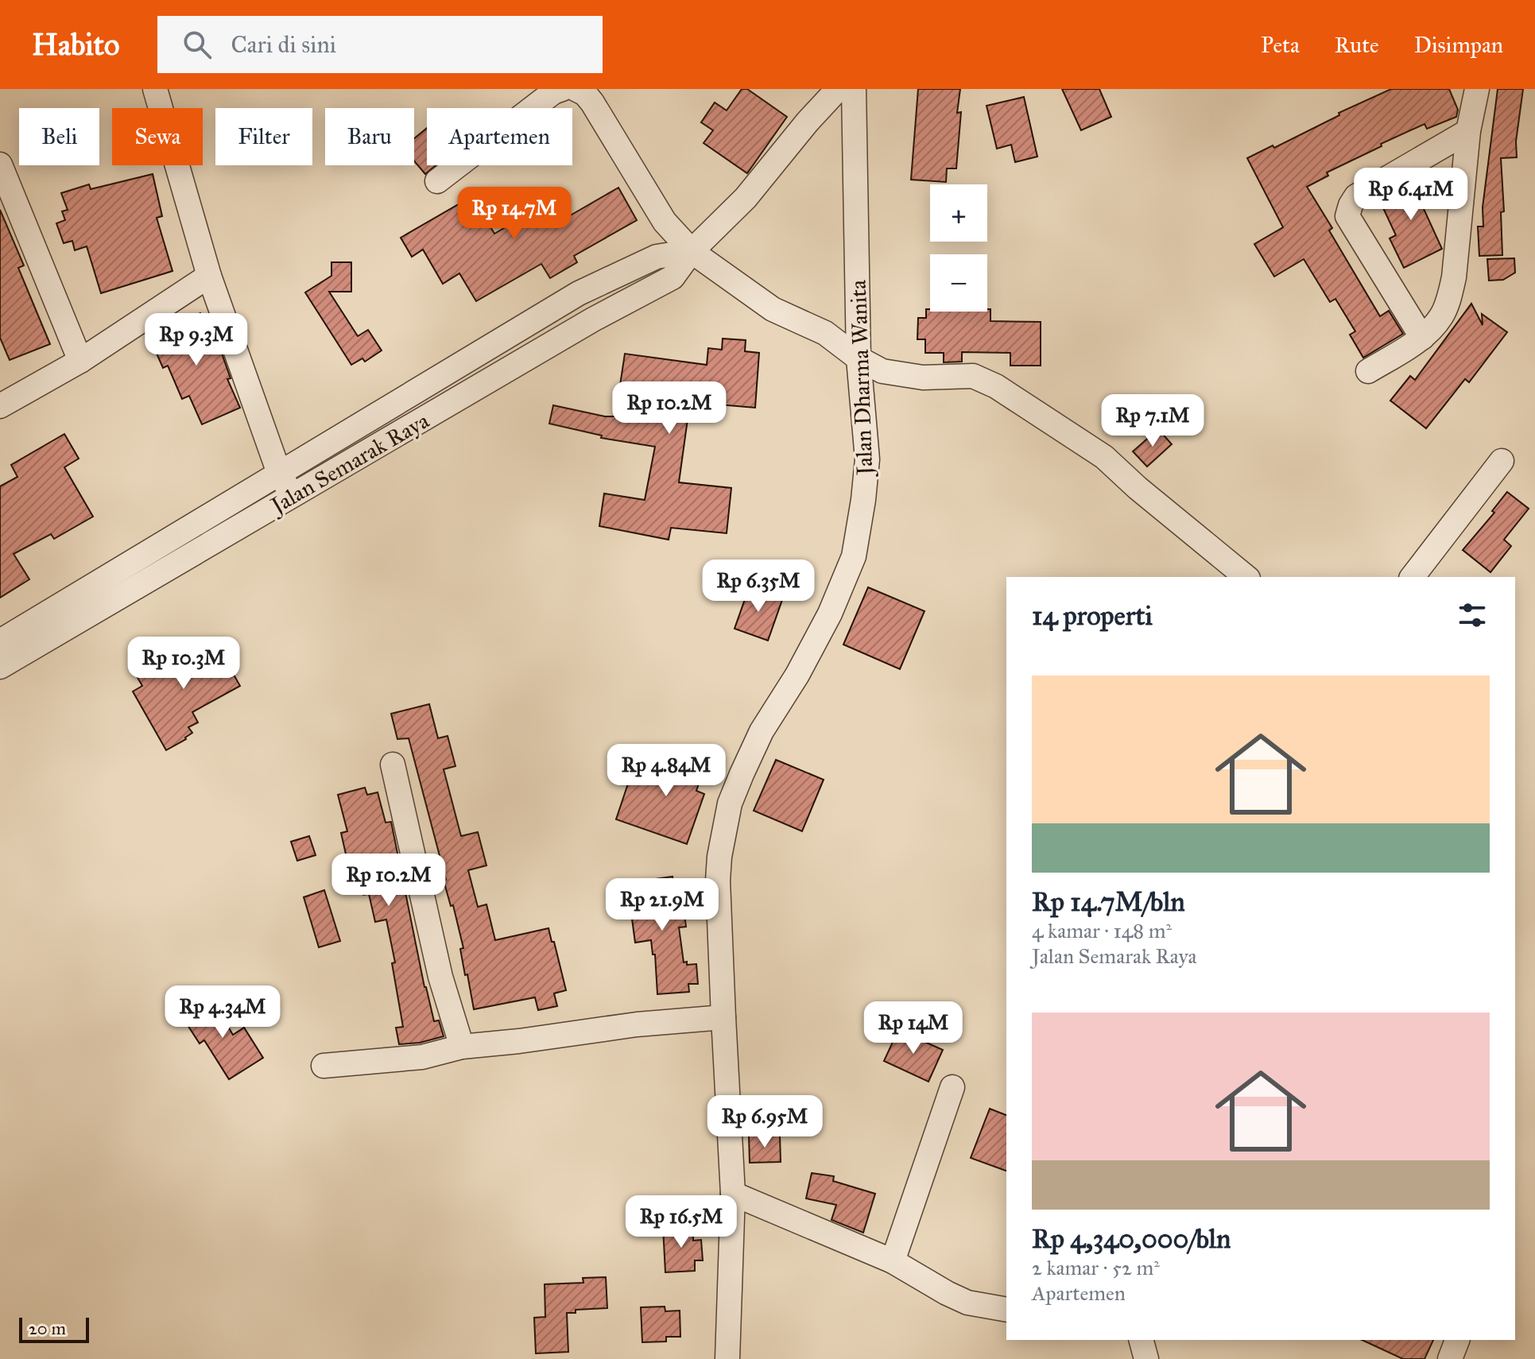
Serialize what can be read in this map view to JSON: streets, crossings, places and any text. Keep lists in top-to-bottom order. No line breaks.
{"streets":{"street":["Jalan Dharma Wanita","Jalan Semarak Raya"]},"scale_bar":"20 m","page":{"header":"Habito","search":"Cari di sini","nav":["Peta","Rute","Disimpan"],"chip":["Beli","Sewa","Filter","Baru","Apartemen"],"price":["Rp 6.41M","Rp 14.7M","Rp 9.3M","Rp 10.2M","Rp 7.1M","Rp 6.35M","Rp 10.3M","Rp 4.84M","Rp 10.2M","Rp 21.9M","Rp 4.34M","Rp 14M","Rp 6.95M","Rp 16.5M"],"map_buttons":["+","−"],"heading":"14 properti","list":[{"name":"Rp 14.7M/bln","note":"4 kamar · 148 m² · Jalan Semarak Raya"},{"name":"Rp 4,340,000/bln","note":"2 kamar · 52 m² · Apartemen"}],"scale":"20 m"}}
